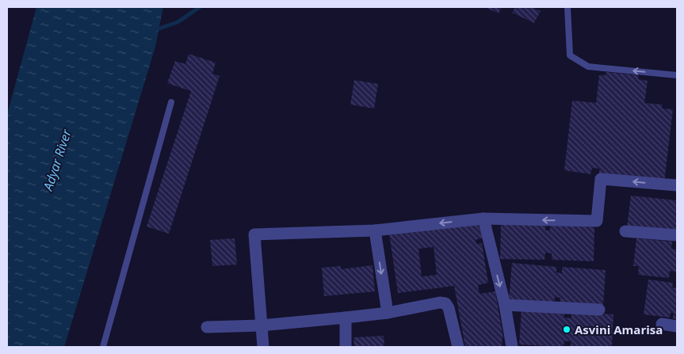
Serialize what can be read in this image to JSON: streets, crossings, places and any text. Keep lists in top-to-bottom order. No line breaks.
{"water":["Adyar River"],"places":["Asvini Amarisa"]}
